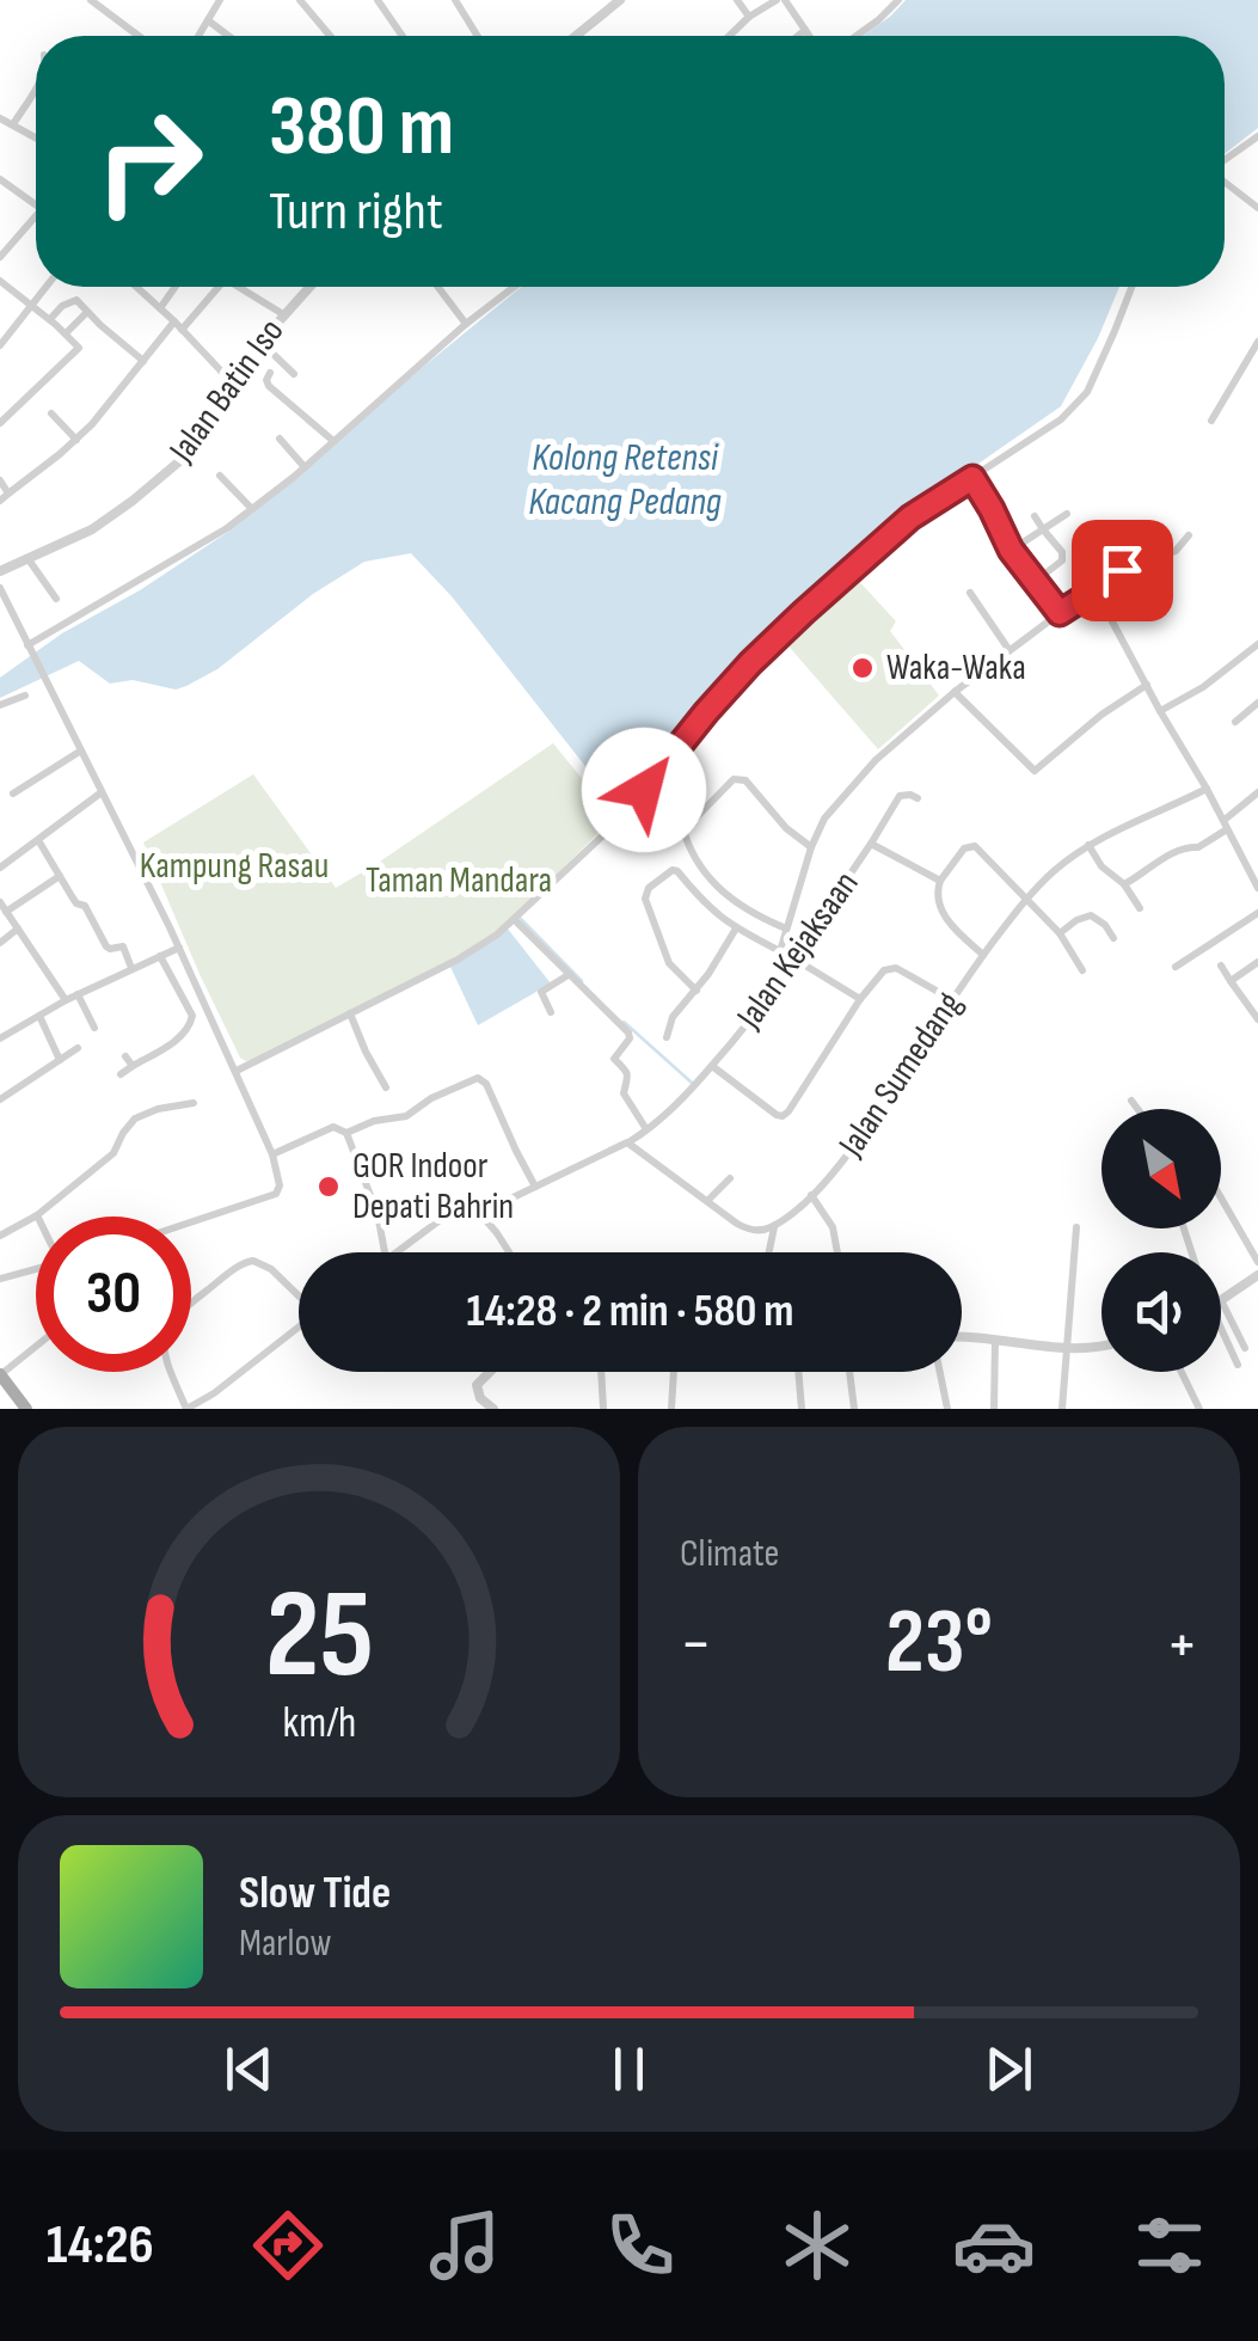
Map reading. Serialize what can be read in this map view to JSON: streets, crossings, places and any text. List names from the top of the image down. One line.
{"streets":{"street":["Jalan Batin Iso","Jalan Kejaksaan","Jalan Sumedang"]},"water":["Kolong Retensi Kacang Pedang"],"parks":["Kampung Rasau","Taman Mandara"],"places":["Waka-Waka","GOR Indoor Depati Bahrin"],"north":"bottom right","page":{"turn":["380 m","Turn right"],"limit":"30","trip":"14:28 · 2 min · 580 m","tile":"Climate","heat":["−","23°","+"],"song":["Slow Tide","Marlow"],"tabs":"14:26","gauge":["25","km/h"]}}
